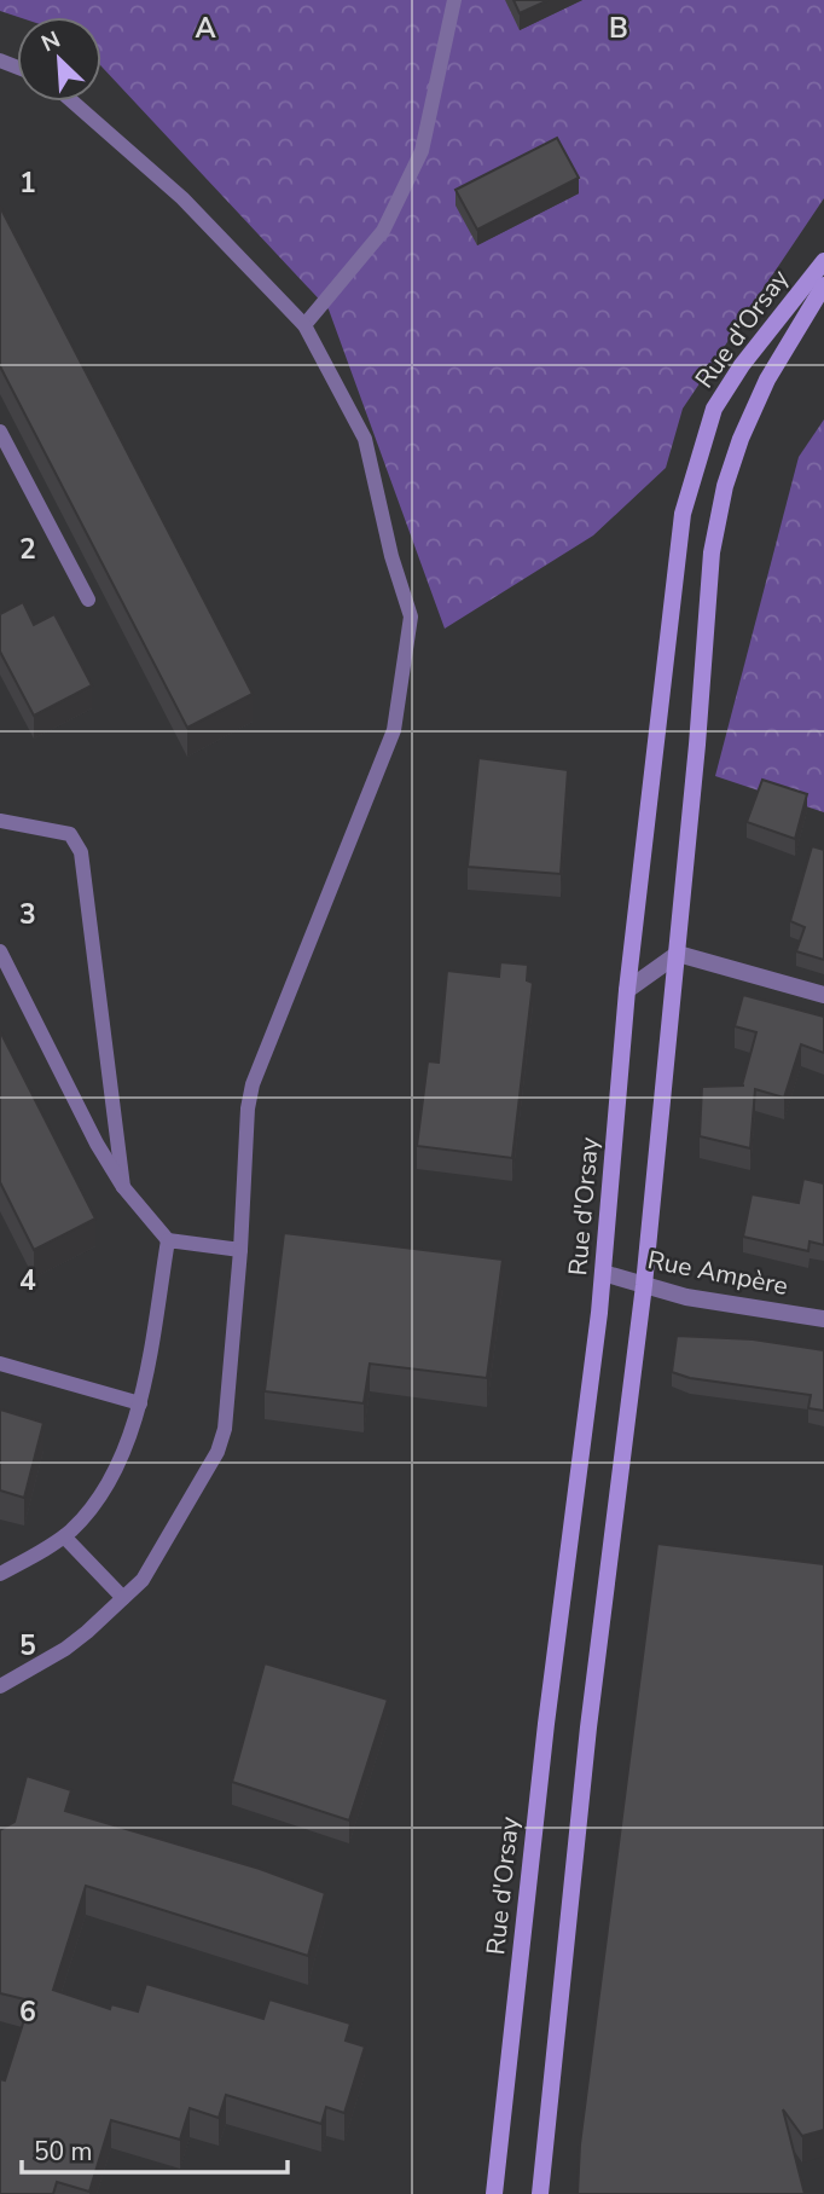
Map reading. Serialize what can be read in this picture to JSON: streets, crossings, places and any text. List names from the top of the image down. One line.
{"streets":{"main road":["Rue d'Orsay"],"street":["Rue Ampère"]},"crossings":[["Rue d'Orsay","Rue Ampère"]],"scale_bar":"50 m","north":"top left","grid":{"columns":["A","B"],"rows":["1","2","3","4","5","6"]}}
